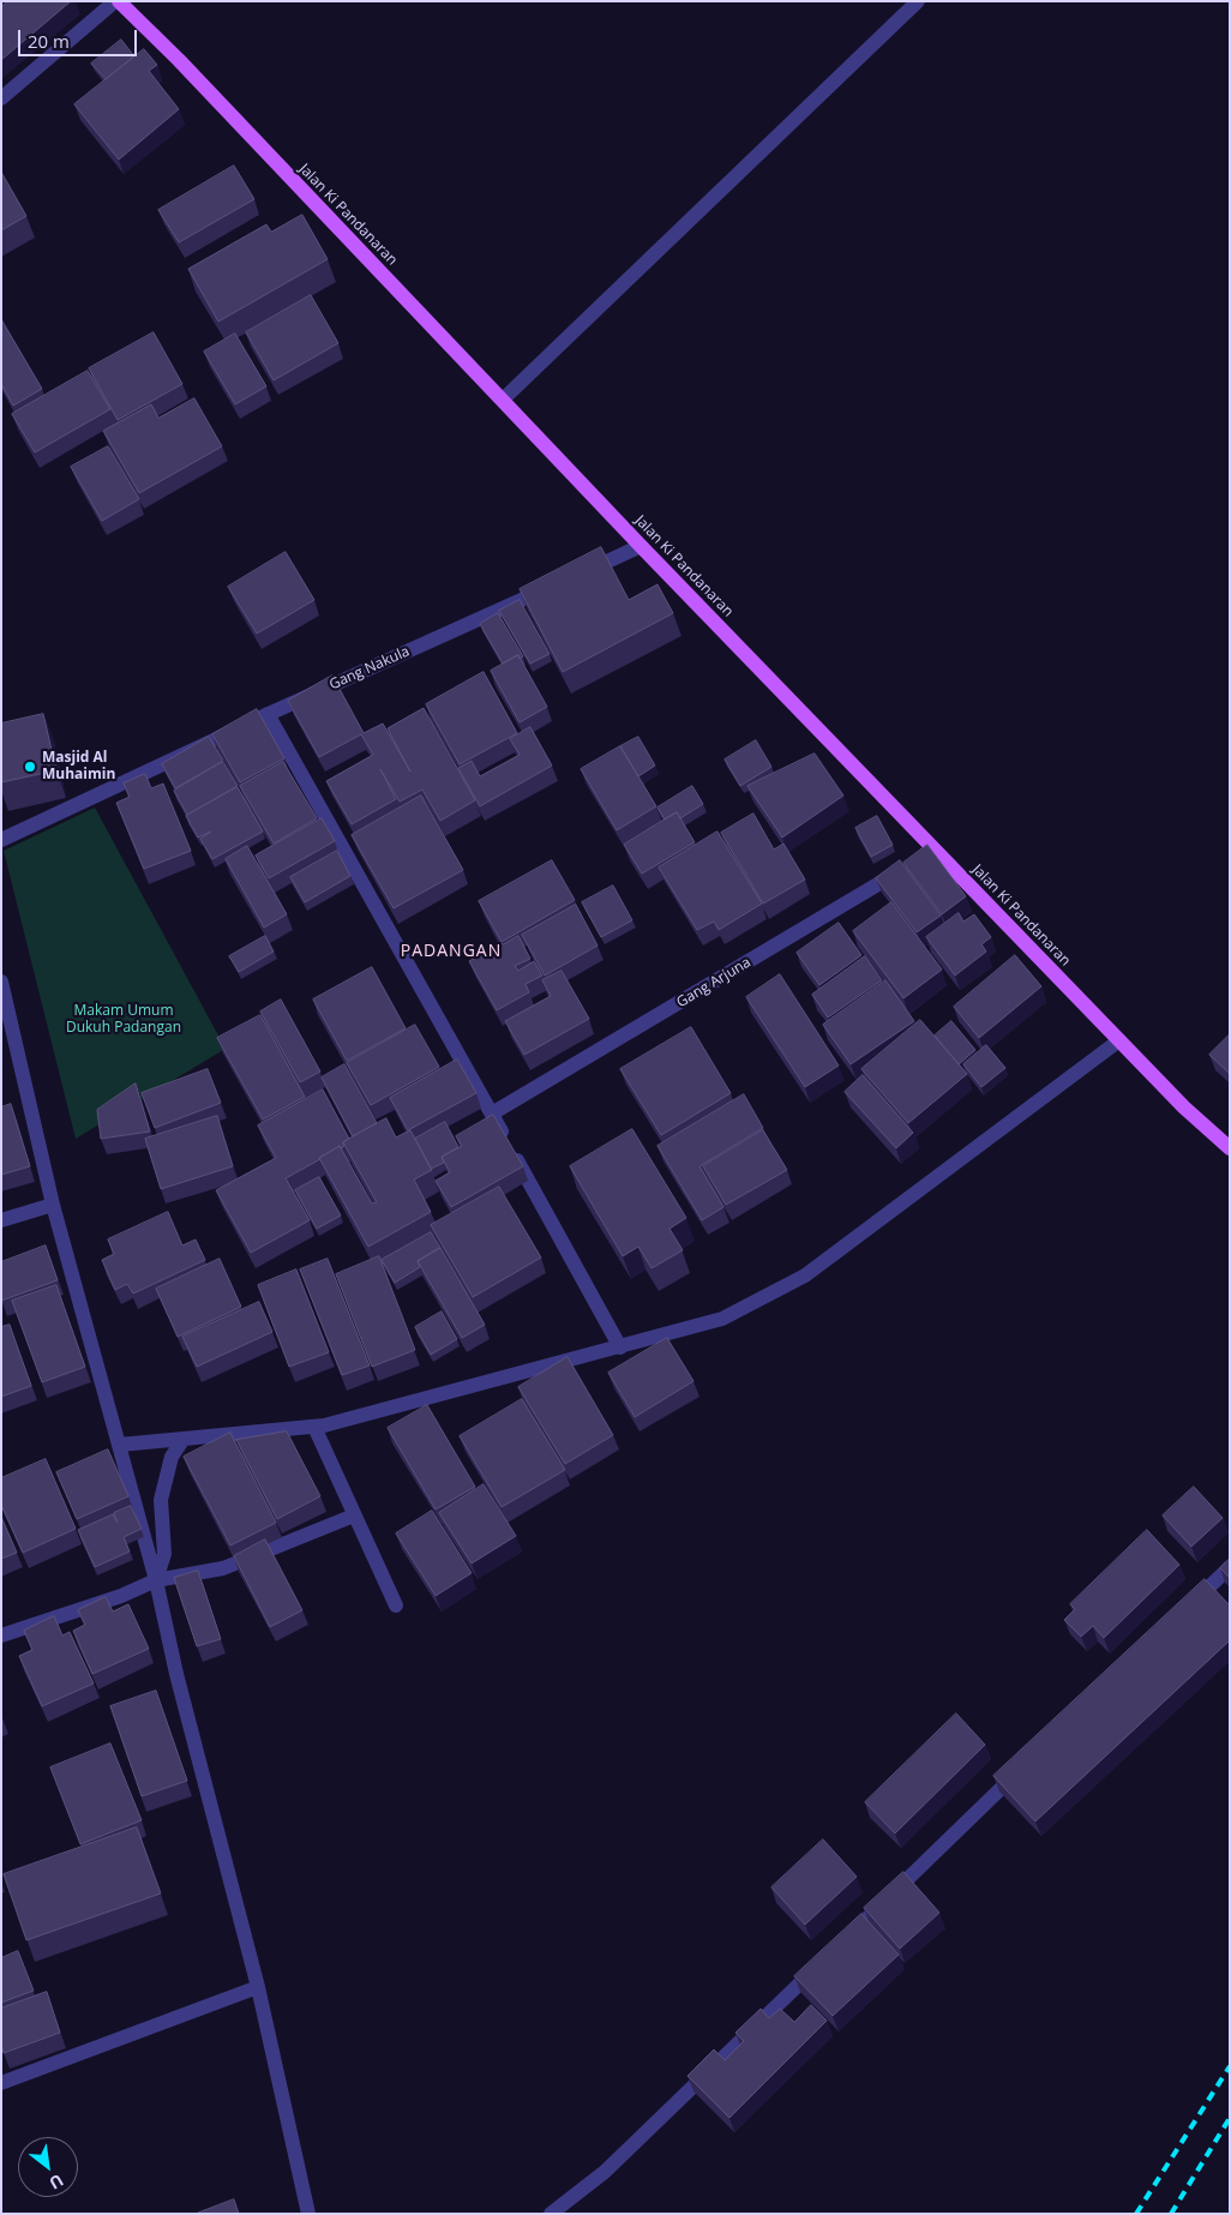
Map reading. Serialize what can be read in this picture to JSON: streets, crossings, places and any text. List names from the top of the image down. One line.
{"streets":{"main road":["Jalan Ki Pandanaran"],"street":["Gang Nakula","Gang Arjuna"]},"districts":["PADANGAN"],"parks":["Makam Umum Dukuh Padangan"],"places":["Masjid Al Muhaimin"],"scale_bar":"20 m","north":"bottom right"}
